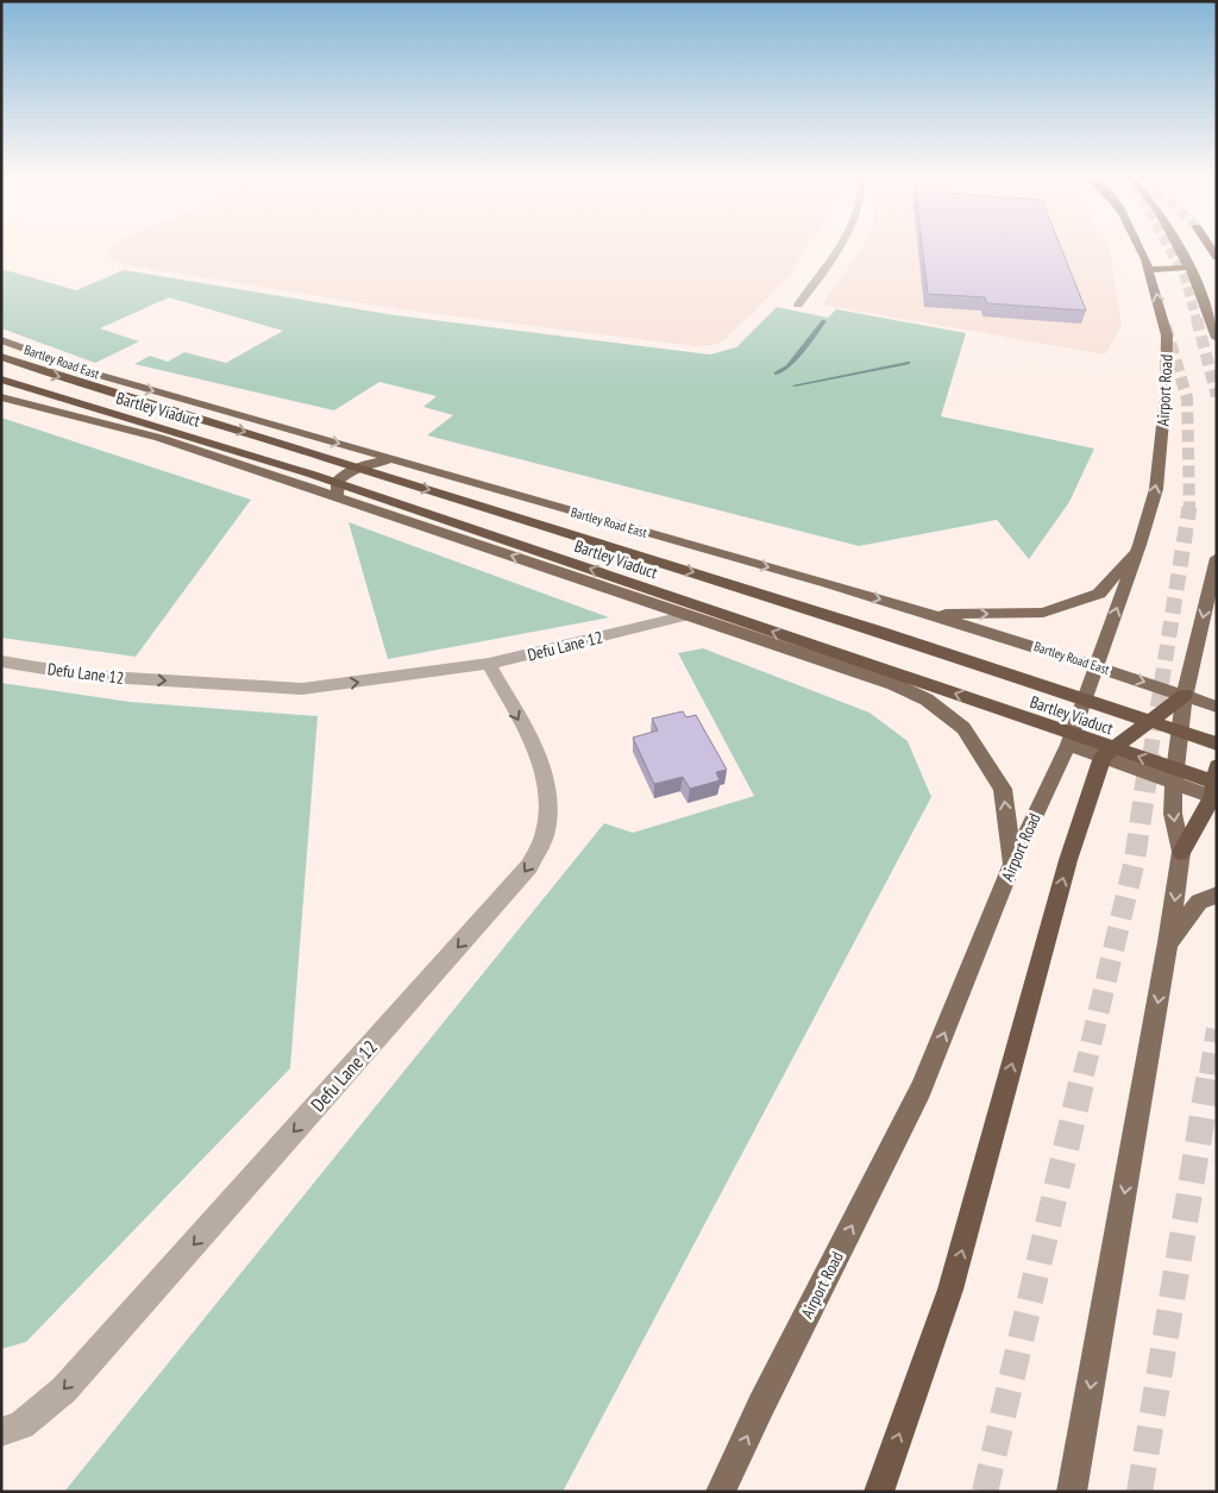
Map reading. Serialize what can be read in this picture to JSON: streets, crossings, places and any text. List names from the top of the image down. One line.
{"streets":{"highway":["Bartley Viaduct"],"main road":["Bartley Road East","Airport Road"],"street":["Defu Lane 12"]},"crossings":[["Bartley Road East","Airport Road"]],"one_way":["Airport Road"]}
